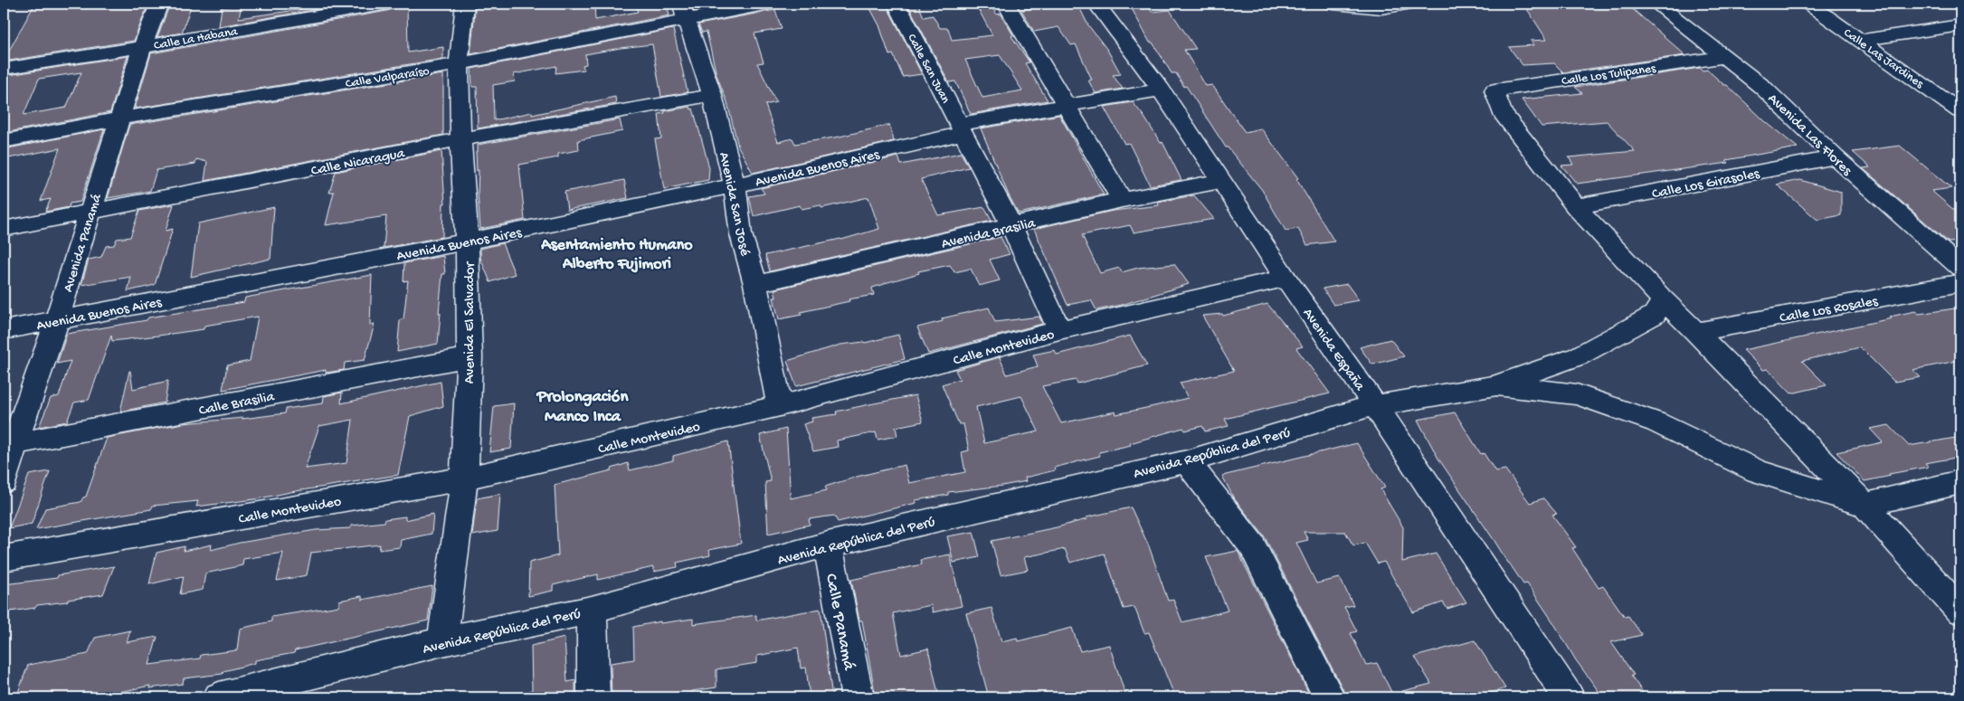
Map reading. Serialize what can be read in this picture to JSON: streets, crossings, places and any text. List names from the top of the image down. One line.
{"streets":{"street":["Calle La Habana","Calle Las Jardines","Calle San Juan","Calle Los Tulipanes","Calle Valparaíso","Avenida Las Flores","Calle Nicaragua","Avenida Buenos Aires","Calle Los Girasoles","Avenida San José","Avenida Brasilia","Avenida Panamá","Calle Los Rosales","Avenida El Salvador","Calle Montevideo","Avenida España","Calle Brasilia","Avenida República del Perú","Calle Panamá"]},"crossings":[["Calle La Habana","Avenida Panamá"],["Calle San Juan","Avenida Buenos Aires"],["Calle San Juan","Avenida Brasilia"],["Calle San Juan","Calle Montevideo"],["Calle Los Tulipanes","Avenida Las Flores"],["Calle Los Tulipanes","Calle Los Girasoles"],["Calle Valparaíso","Avenida San José"],["Calle Valparaíso","Avenida Panamá"],["Calle Valparaíso","Avenida El Salvador"],["Avenida Las Flores","Calle Los Girasoles"],["Calle Nicaragua","Avenida San José"],["Calle Nicaragua","Avenida Panamá"],["Calle Nicaragua","Avenida El Salvador"],["Avenida Buenos Aires","Avenida San José"],["Avenida Buenos Aires","Avenida Panamá"],["Avenida Buenos Aires","Avenida El Salvador"],["Avenida Buenos Aires","Avenida España"],["Avenida San José","Avenida Brasilia"],["Avenida San José","Calle Montevideo"],["Avenida Brasilia","Avenida España"],["Avenida Panamá","Calle Brasilia"],["Avenida El Salvador","Calle Montevideo"],["Avenida El Salvador","Calle Brasilia"],["Avenida El Salvador","Avenida República del Perú"],["Calle Montevideo","Avenida España"],["Avenida España","Avenida República del Perú"],["Avenida República del Perú","Calle Panamá"]],"districts":["Asentamiento Humano Alberto Fujimori","Prolongación Manco Inca"]}
